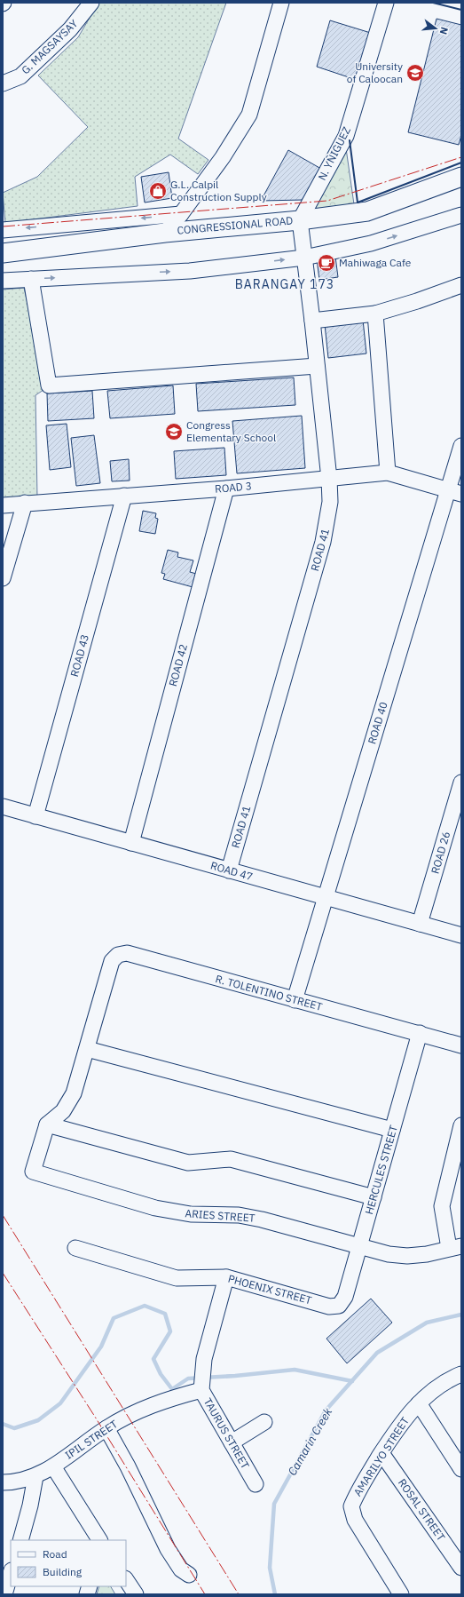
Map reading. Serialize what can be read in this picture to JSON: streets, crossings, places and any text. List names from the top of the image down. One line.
{"streets":{"main road":["CONGRESSIONAL ROAD"],"street":["G. MAGSAYSAY","N. YÑIGUEZ","ROAD 3","ROAD 41","ROAD 43","ROAD 42","ROAD 40","ROAD 26","ROAD 47","R. TOLENTINO STREET","HERCULES STREET","ARIES STREET","PHOENIX STREET","TAURUS STREET","IPIL STREET","AMARILYO STREET","ROSAL STREET"]},"crossings":[["N. YÑIGUEZ","CONGRESSIONAL ROAD"],["N. YÑIGUEZ","ROAD 41"],["CONGRESSIONAL ROAD","ROAD 41"],["ROAD 3","ROAD 41"],["ROAD 3","ROAD 43"],["ROAD 3","ROAD 42"],["ROAD 3","ROAD 40"],["ROAD 41","ROAD 47"],["ROAD 43","ROAD 47"],["ROAD 42","ROAD 47"],["ROAD 40","ROAD 47"],["ROAD 40","R. TOLENTINO STREET"],["ROAD 26","ROAD 47"],["R. TOLENTINO STREET","HERCULES STREET"],["HERCULES STREET","ARIES STREET"],["HERCULES STREET","PHOENIX STREET"],["PHOENIX STREET","TAURUS STREET"],["TAURUS STREET","IPIL STREET"],["AMARILYO STREET","ROSAL STREET"]],"districts":["BARANGAY 173"],"water":["Camarin Creek"],"places":{"school or university":["University of Caloocan","Congress Elementary School"],"shop":["G.L. Calpil Construction Supply"],"cafe":["Mahiwaga Cafe"]},"legend":["Road","Building"],"north":"right"}
